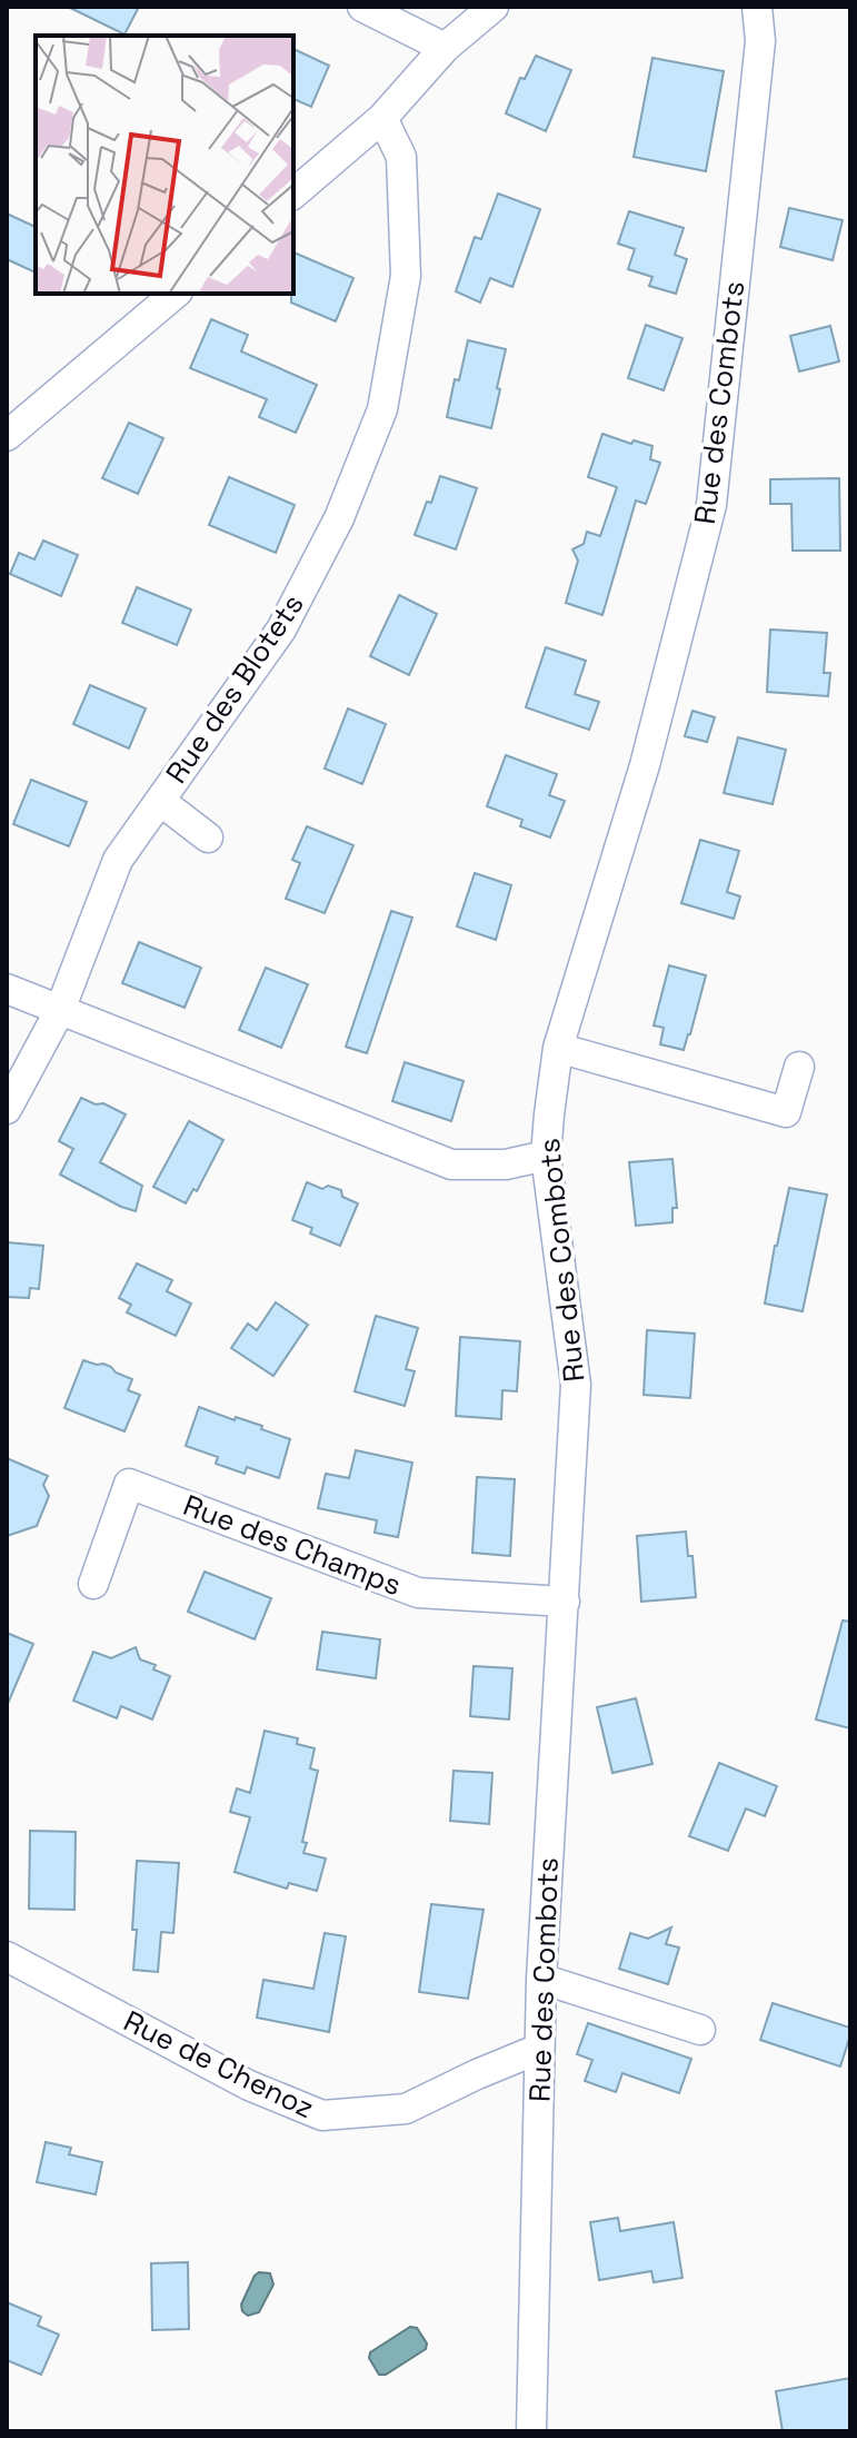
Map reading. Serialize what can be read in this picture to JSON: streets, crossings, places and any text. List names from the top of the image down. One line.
{"streets":{"street":["Rue des Combots","Rue des Blotets","Rue des Champs","Rue de Chenoz"]},"crossings":[["Rue des Combots","Rue des Champs"],["Rue des Combots","Rue de Chenoz"]]}
